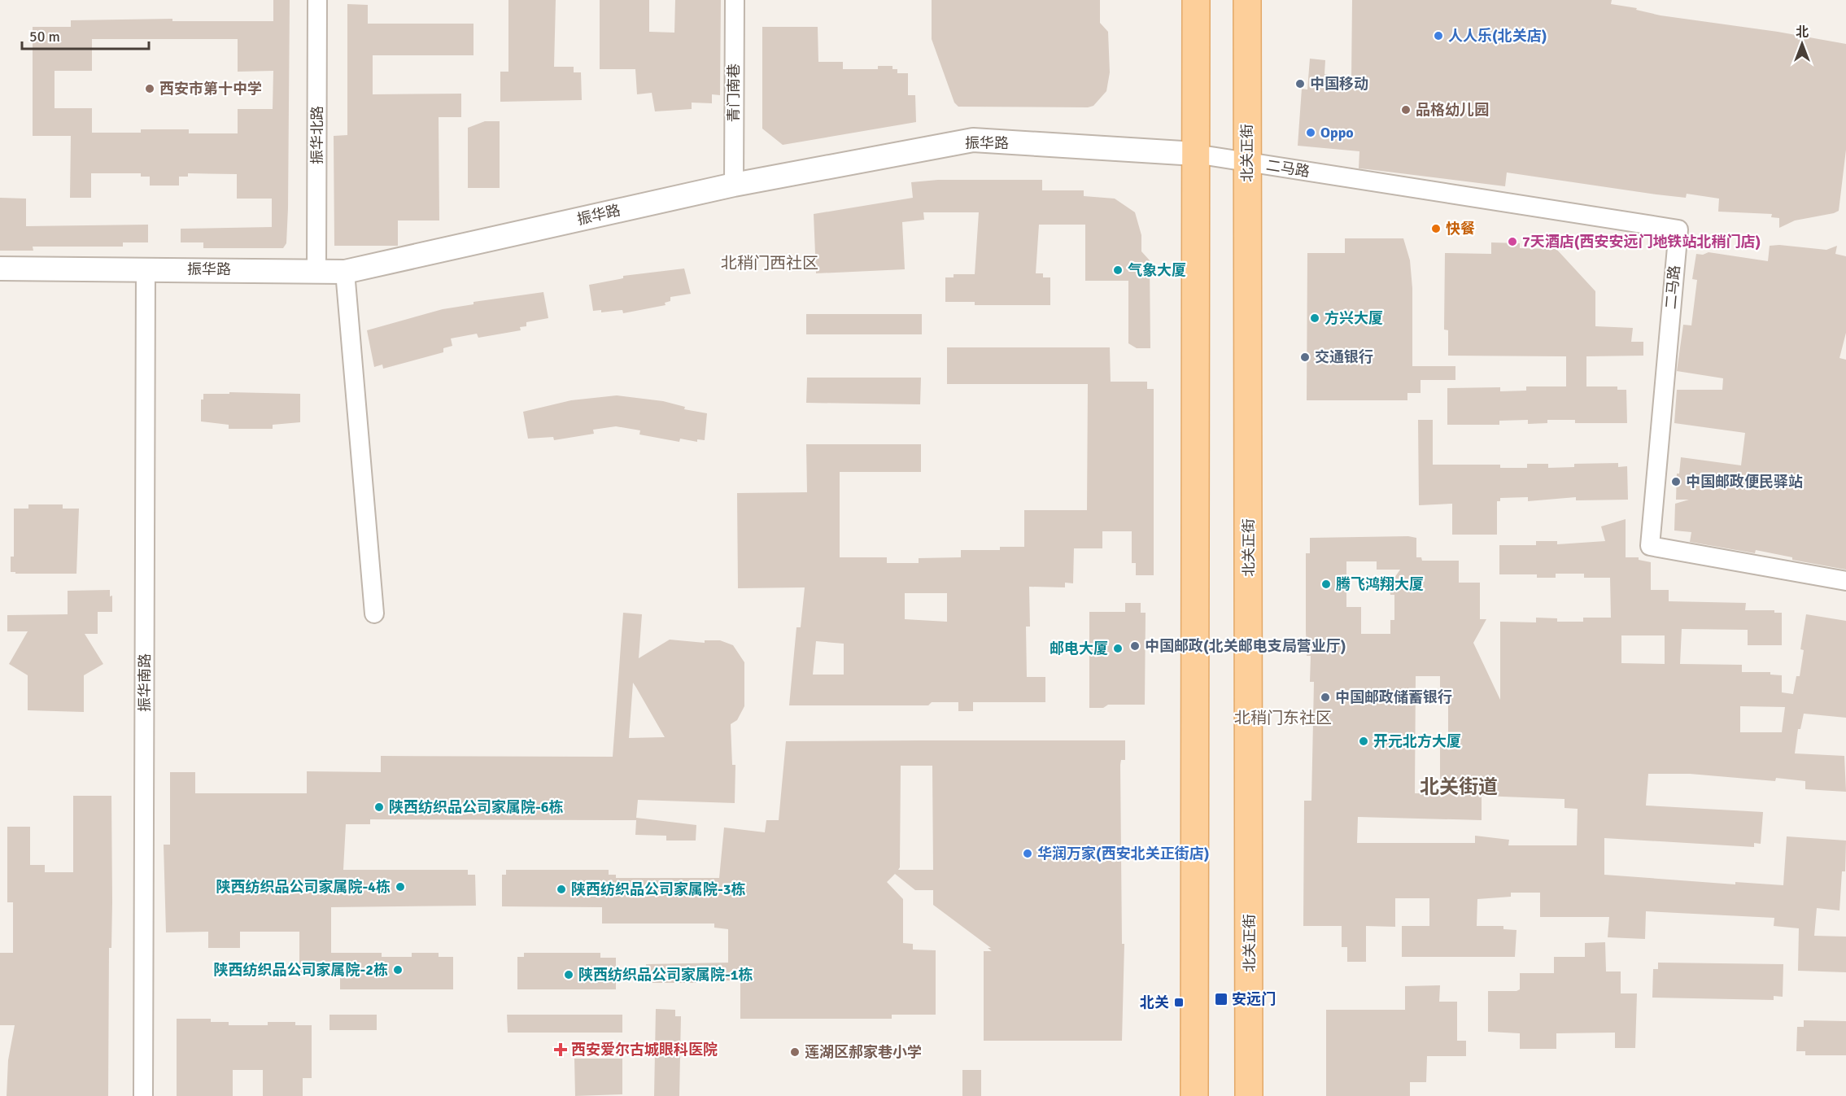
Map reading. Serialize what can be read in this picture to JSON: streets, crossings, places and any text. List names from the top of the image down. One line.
{"streets":{"main road":["北关正街"],"street":["青门南巷","振华北路","振华路","二马路","振华南路"]},"crossings":[["青门南巷","振华路"],["振华北路","振华路"],["振华路","二马路"],["振华路","振华南路"],["北关正街","二马路"]],"districts":["北稍门西社区","北稍门东社区","北关街道"],"places":{"other":["人人乐(北关店)","中国移动","西安市第十中学","品格幼儿园","Oppo","快餐","7天酒店(西安安远门地铁站北稍门店)","气象大厦","方兴大厦","交通银行","中国邮政便民驿站","腾飞鸿翔大厦","中国邮政(北关邮电支局营业厅)","邮电大厦","中国邮政储蓄银行","开元北方大厦","陕西纺织品公司家属院-6栋","华润万家(西安北关正街店)","陕西纺织品公司家属院-4栋","陕西纺织品公司家属院-3栋","陕西纺织品公司家属院-2栋","陕西纺织品公司家属院-1栋","莲湖区郝家巷小学"],"transit":["安远门","北关"],"health":["西安爱尔古城眼科医院"]},"scale_bar":"50 m","north":"top"}
